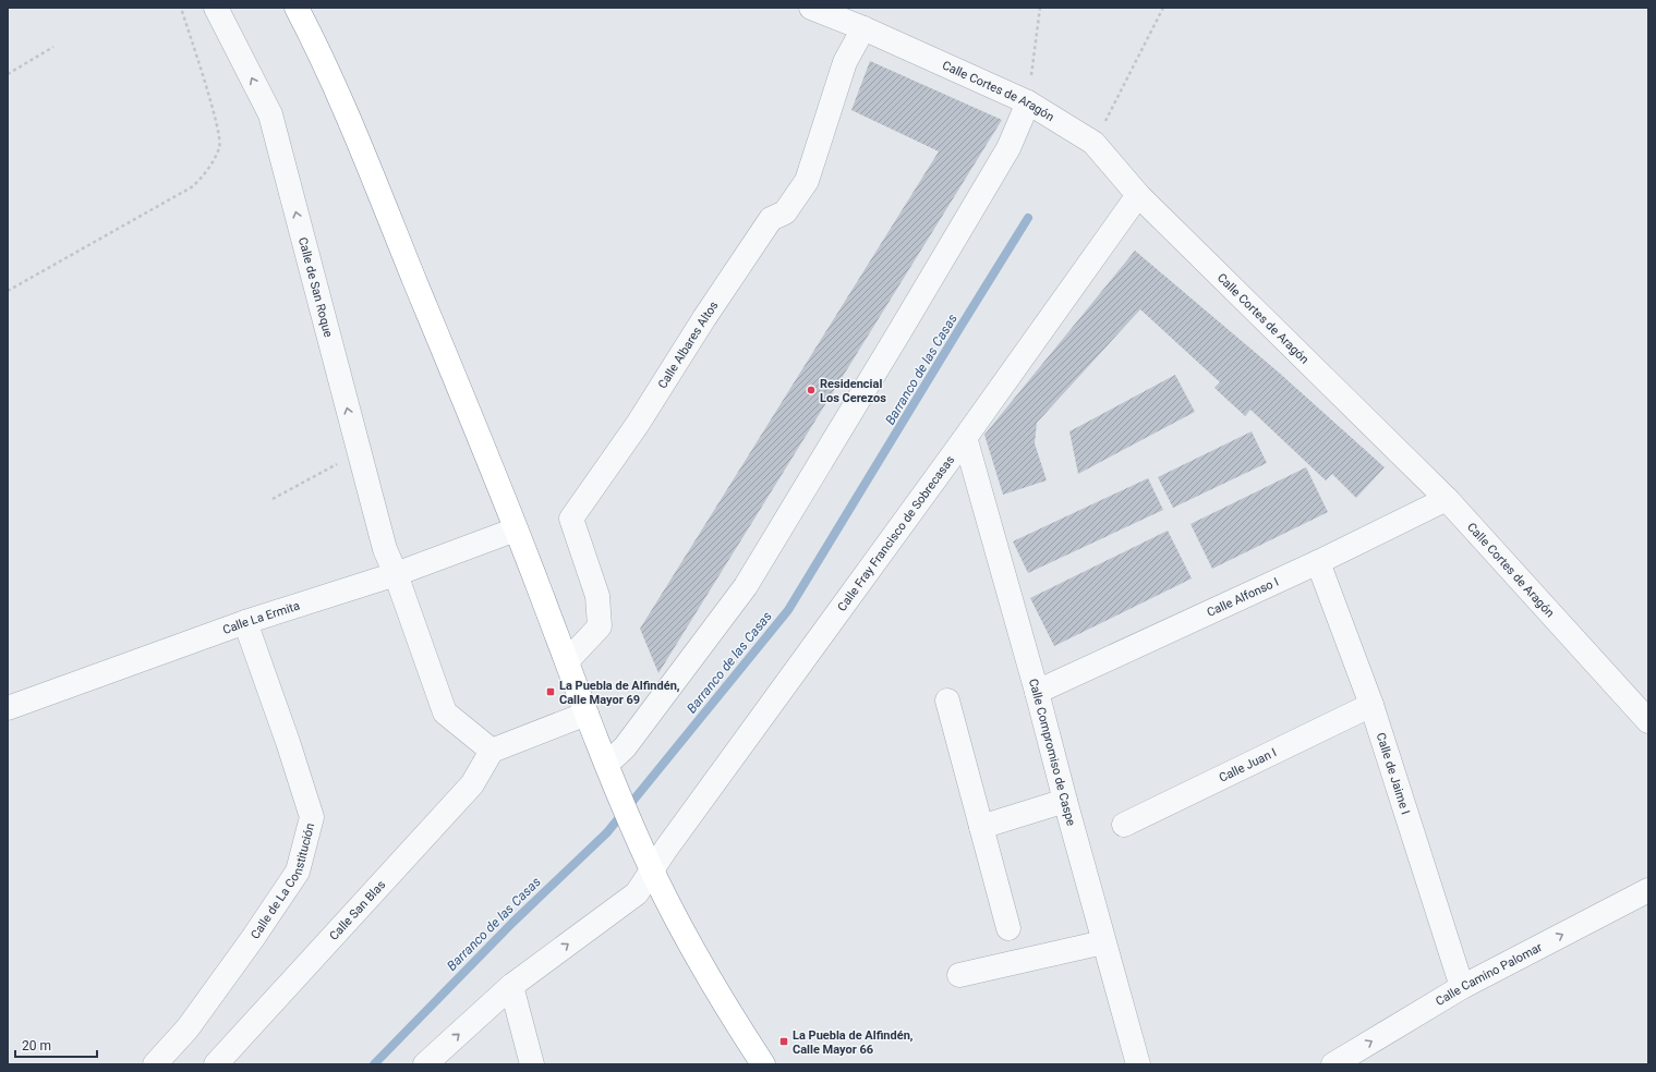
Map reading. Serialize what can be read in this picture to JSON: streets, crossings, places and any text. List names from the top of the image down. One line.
{"streets":{"street":["Calle Cortes de Aragón","Calle de San Roque","Calle Albares Altos","Calle Fray Francisco de Sobrecasas","Calle Alfonso I","Calle La Ermita","Calle Compromiso de Caspe","Calle Juan I","Calle de Jaime I","Calle de La Constitución","Calle San Blas","Calle Camino Palomar"]},"crossings":[["Calle Cortes de Aragón","Calle Albares Altos"],["Calle Cortes de Aragón","Calle Fray Francisco de Sobrecasas"],["Calle Cortes de Aragón","Calle Alfonso I"],["Calle de San Roque","Calle La Ermita"],["Calle de San Roque","Calle San Blas"],["Calle Fray Francisco de Sobrecasas","Calle Compromiso de Caspe"],["Calle Alfonso I","Calle Compromiso de Caspe"],["Calle Alfonso I","Calle de Jaime I"],["Calle La Ermita","Calle de La Constitución"],["Calle Juan I","Calle de Jaime I"],["Calle de Jaime I","Calle Camino Palomar"]],"one_way":["Calle de San Roque","Calle Camino Palomar"],"water":["Barranco de las Casas"],"places":{"other":["Residencial Los Cerezos"],"transit":["La Puebla de Alfindén, Calle Mayor 69","La Puebla de Alfindén, Calle Mayor 66"]},"scale_bar":"20 m"}
